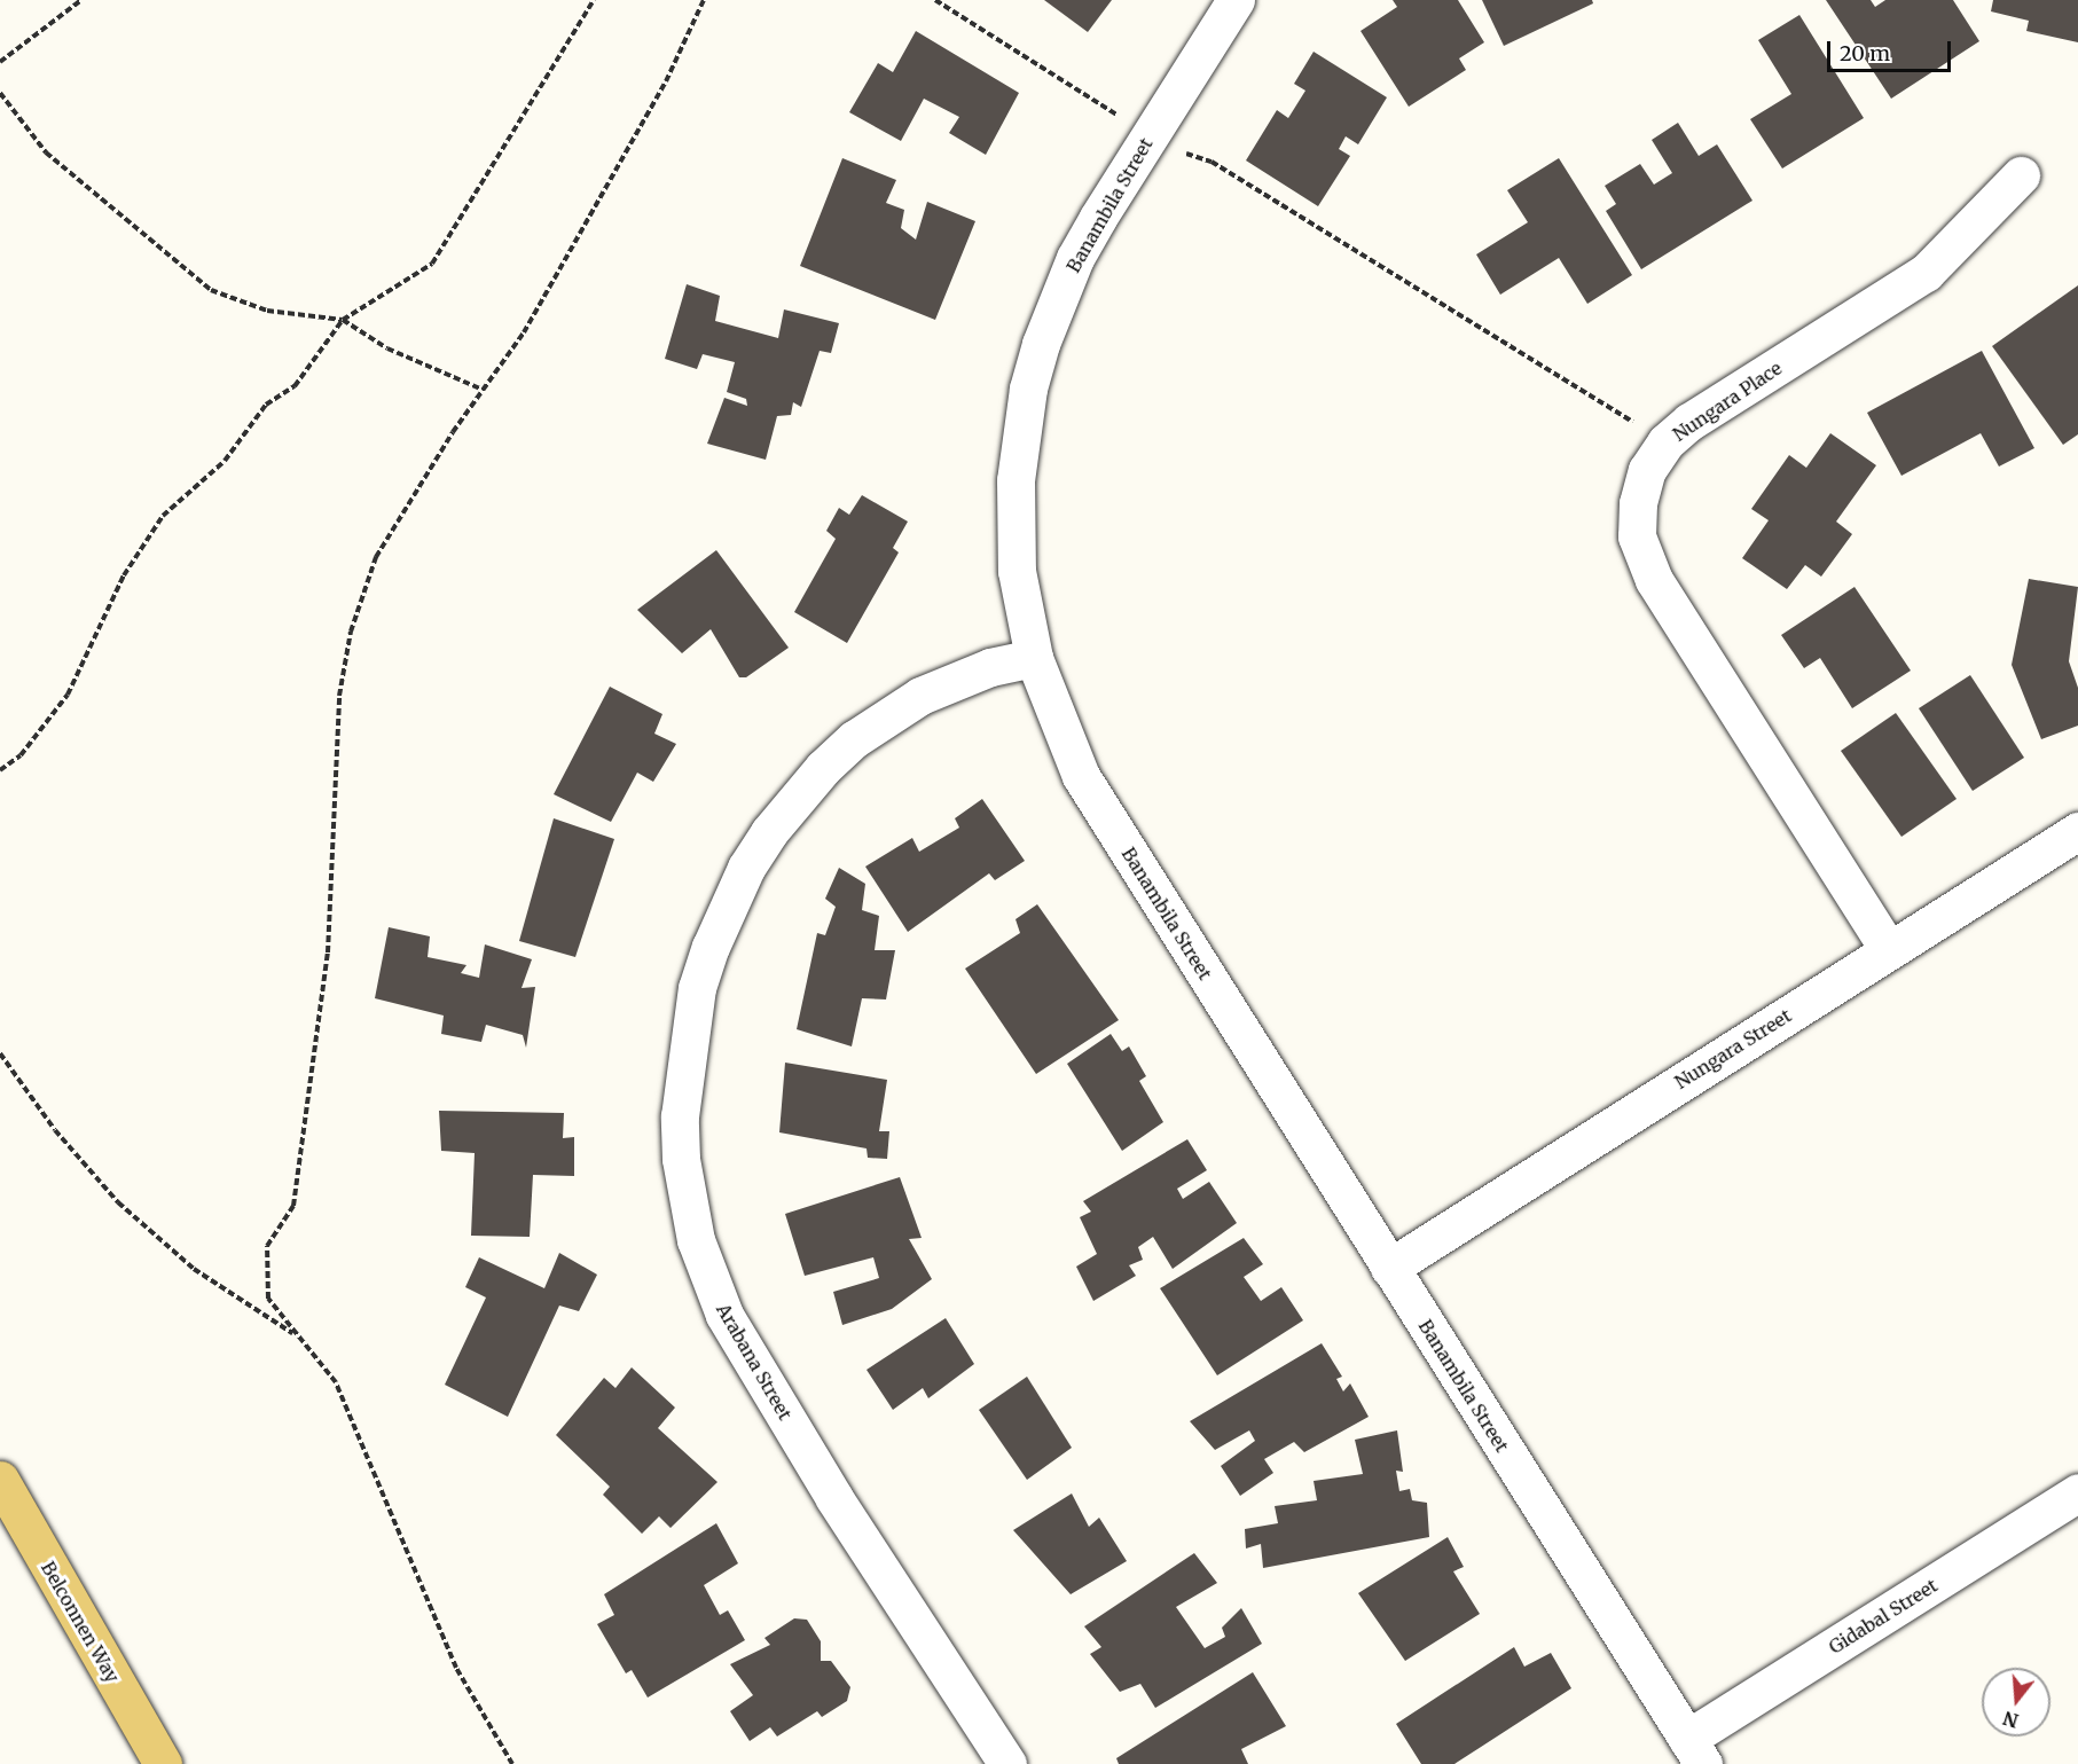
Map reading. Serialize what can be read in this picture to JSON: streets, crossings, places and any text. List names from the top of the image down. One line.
{"streets":{"main road":["Belconnen Way"],"street":["Banambila Street","Nungara Place","Nungara Street","Arabana Street","Gidabal Street"]},"crossings":[["Banambila Street","Nungara Street"],["Banambila Street","Arabana Street"],["Banambila Street","Gidabal Street"],["Nungara Place","Nungara Street"]],"scale_bar":"20 m","north":"bottom"}
